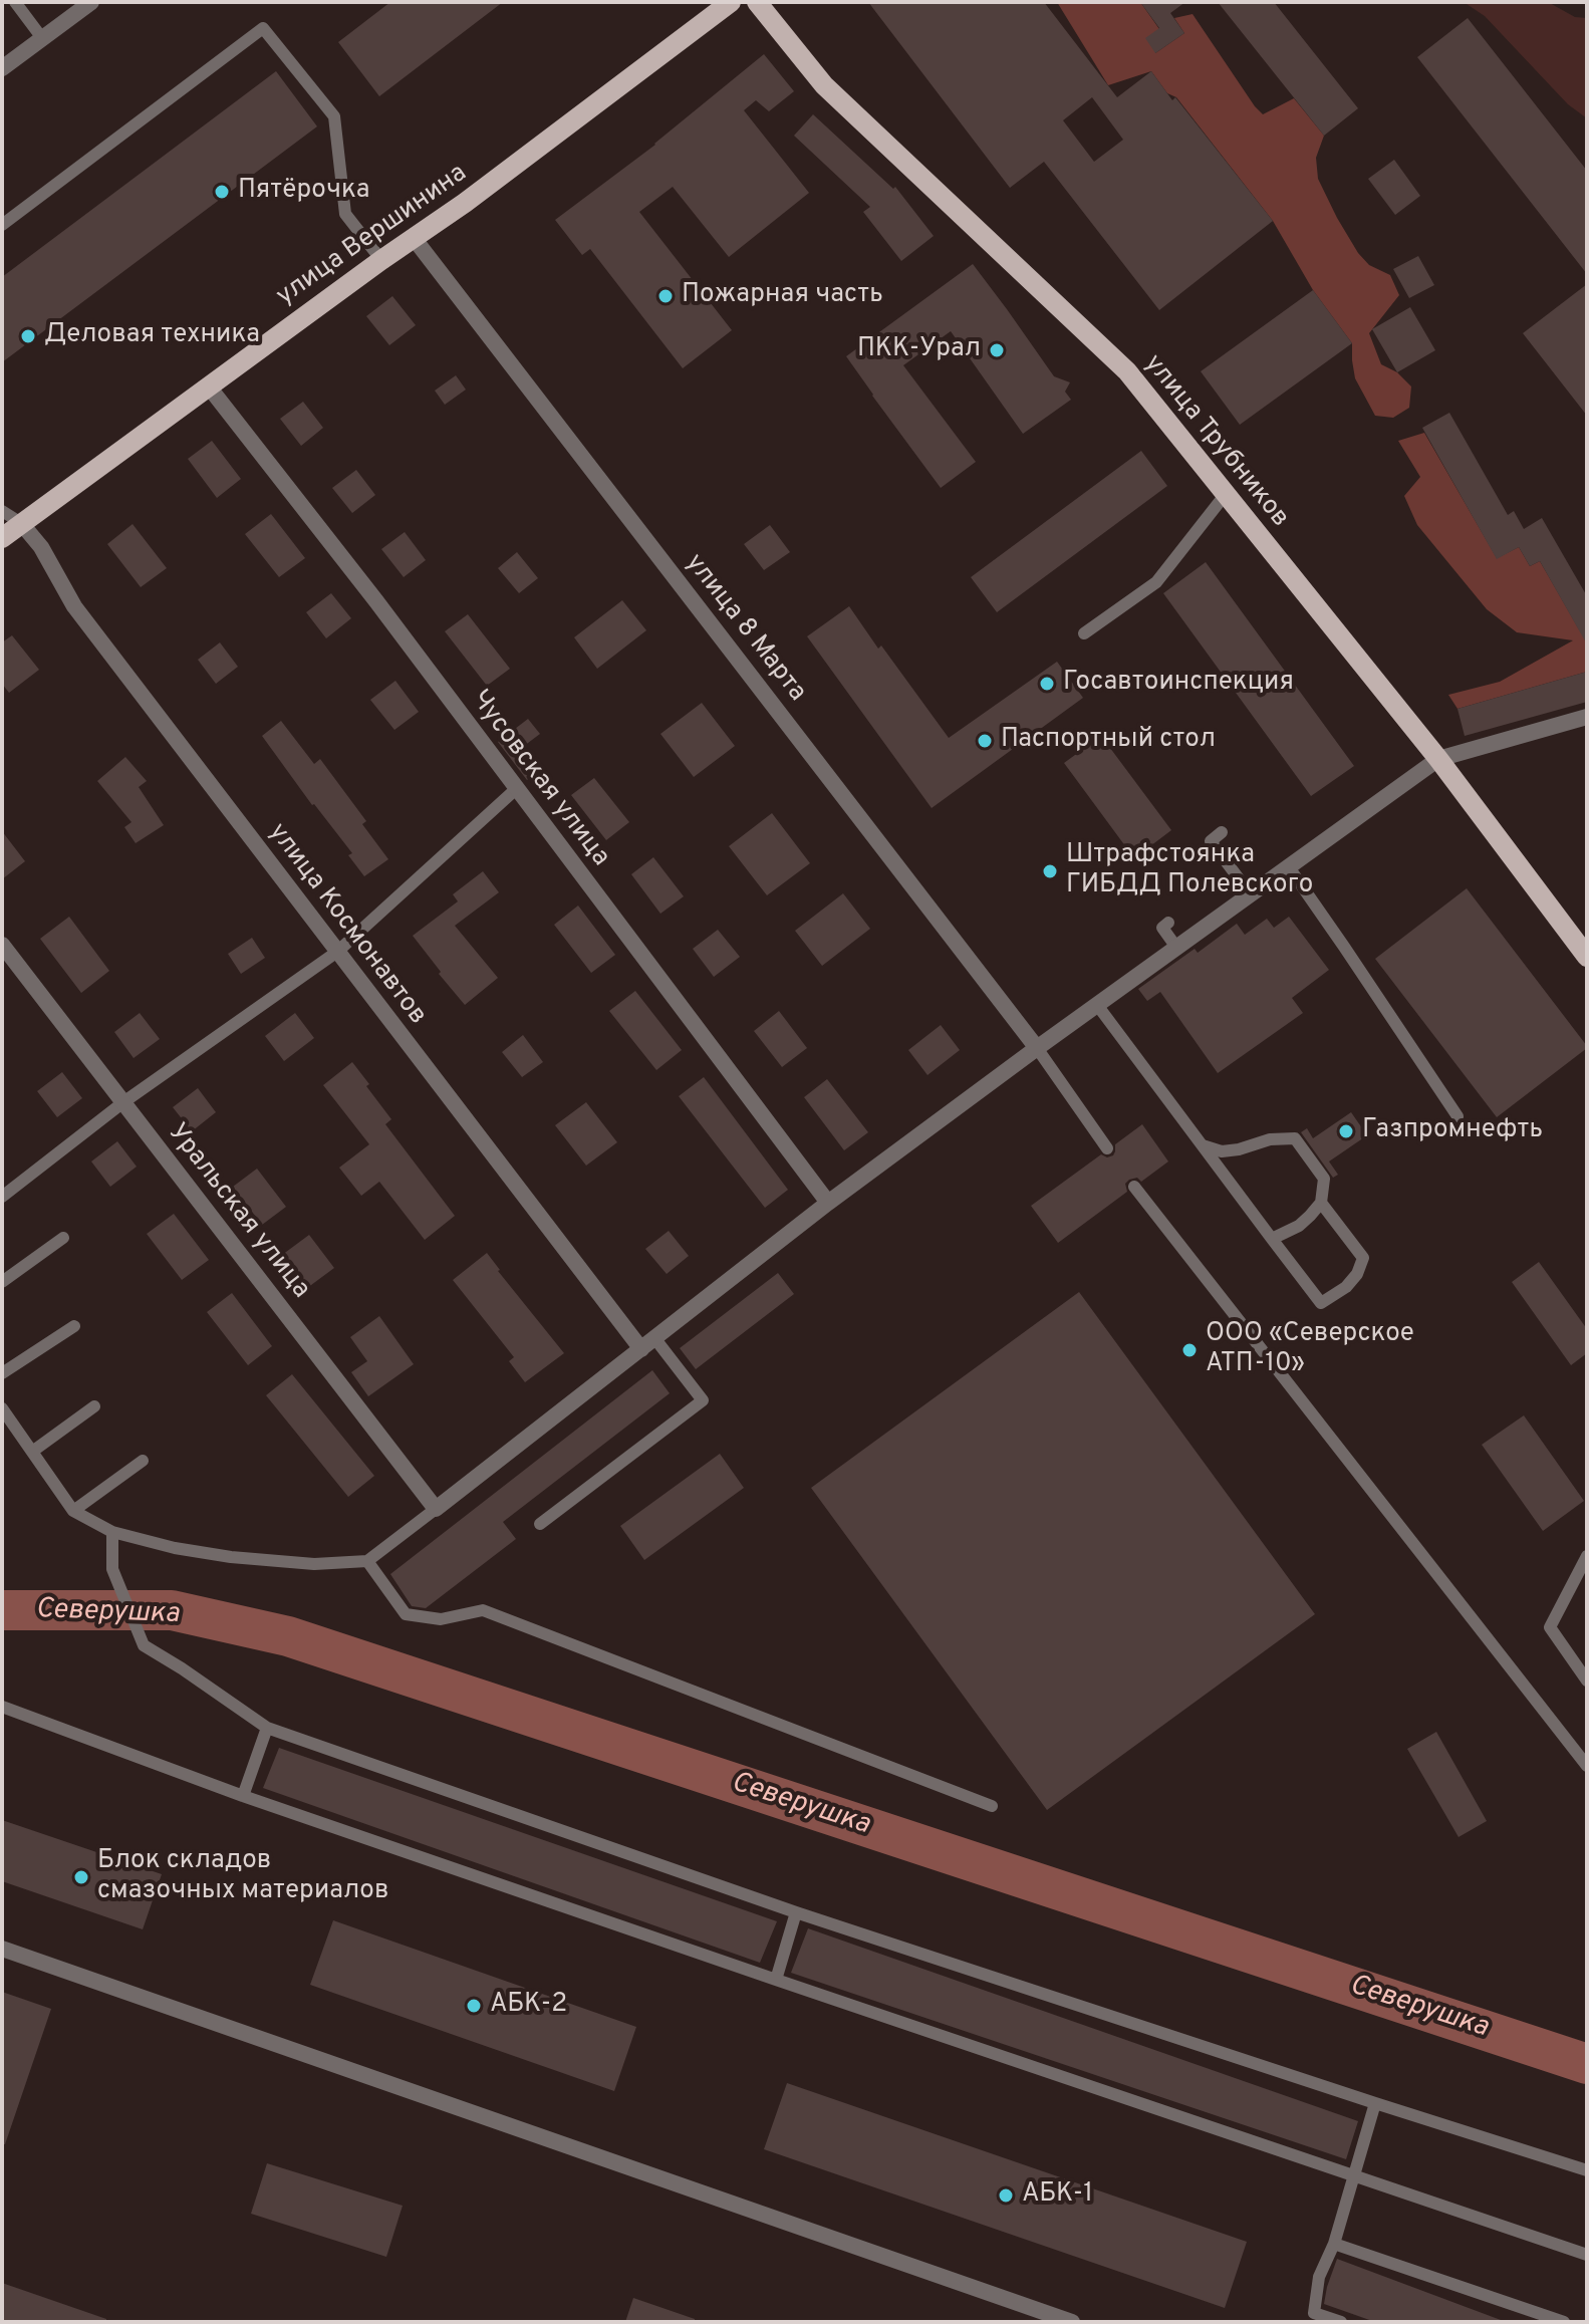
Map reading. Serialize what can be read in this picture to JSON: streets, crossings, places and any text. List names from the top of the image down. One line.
{"streets":{"main road":["улица Вершинина","улица Трубников"],"street":["улица 8 Марта","Чусовская улица","улица Космонавтов","Уральская улица"]},"crossings":[["улица Вершинина","улица 8 Марта"],["улица Вершинина","Чусовская улица"],["улица Вершинина","улица Космонавтов"]],"water":["Северушка"],"places":["Пятёрочка","Пожарная часть","Деловая техника","ПКК-Урал","Госавтоинспекция","Паспортный стол","Штрафстоянка ГИБДД Полевского","Газпромнефть","ООО «Северское АТП-10»","Блок складов смазочных материалов","АБК-2","АБК-1"]}
